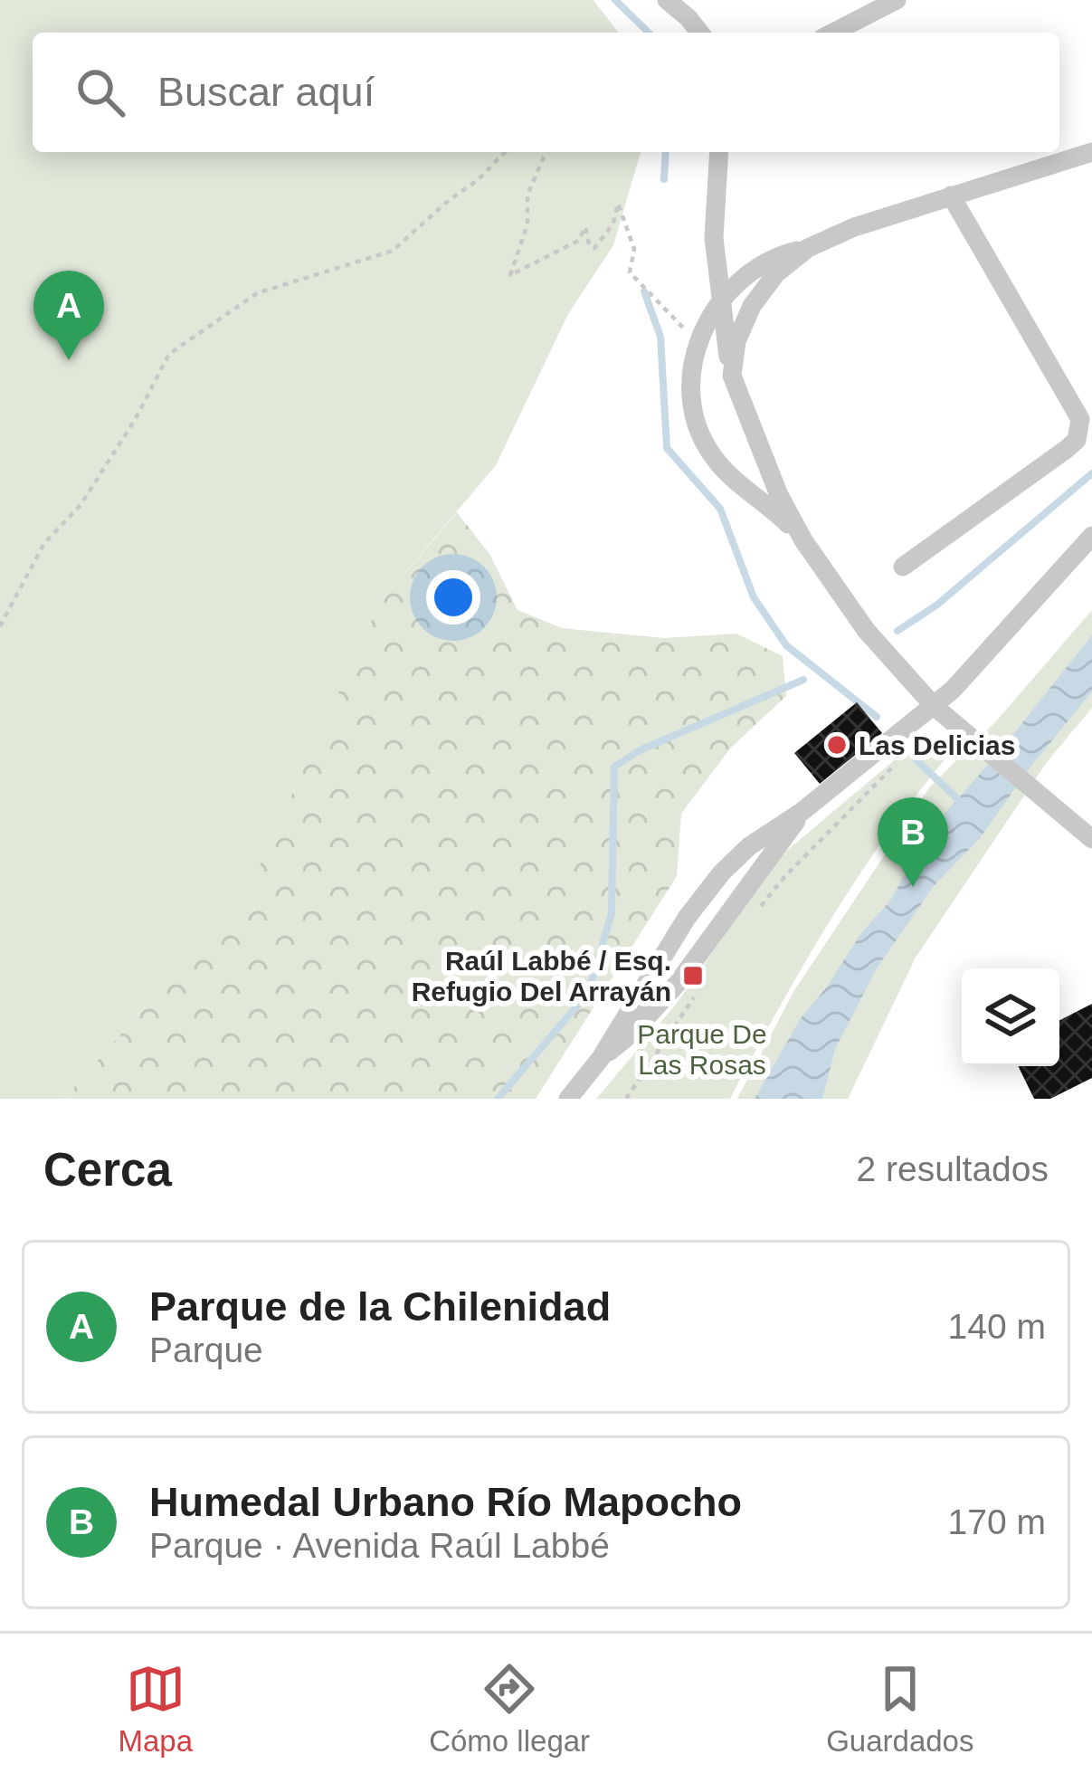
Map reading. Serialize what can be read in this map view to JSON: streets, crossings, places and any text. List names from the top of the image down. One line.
{"parks":["Parque De Las Rosas"],"places":{"other":["Las Delicias"],"transit":["Raúl Labbé / Esq. Refugio Del Arrayán"]},"page":{"search":"Buscar aquí","pins":["A","B"],"heading":["Cerca","2 resultados"],"list":[{"mark":"A","name":"Parque de la Chilenidad","note":"Parque","value":"140 m"},{"mark":"B","name":"Humedal Urbano Río Mapocho","note":"Parque · Avenida Raúl Labbé","value":"170 m"}],"nav":["Mapa","Cómo llegar","Guardados"]}}
